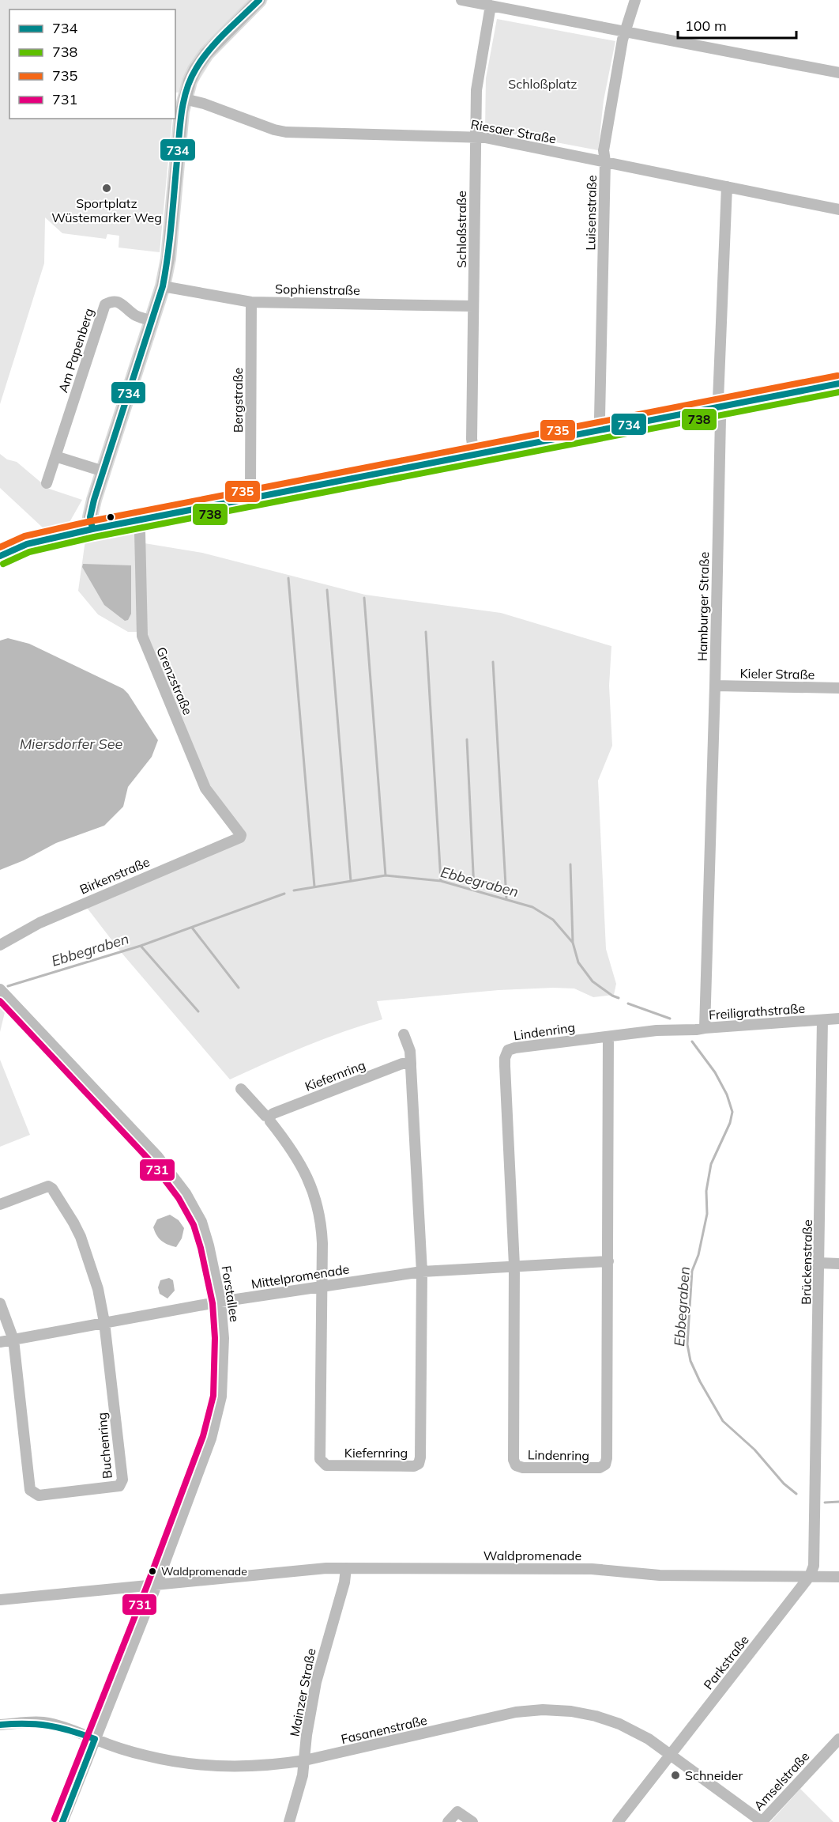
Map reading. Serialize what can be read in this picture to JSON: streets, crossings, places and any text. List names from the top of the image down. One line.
{"streets":{"street":["Riesaer Straße","Luisenstraße","Schloßstraße","Sophienstraße","Am Papenberg","Bergstraße","Hamburger Straße","Kieler Straße","Grenzstraße","Birkenstraße","Freiligrathstraße","Lindenring","Kiefernring","Brückenstraße","Mittelpromenade","Forstallee","Buchenring","Waldpromenade","Parkstraße","Mainzer Straße","Fasanenstraße","Amselstraße"]},"crossings":[["Riesaer Straße","Luisenstraße"],["Riesaer Straße","Schloßstraße"],["Riesaer Straße","Hamburger Straße"],["Schloßstraße","Sophienstraße"],["Sophienstraße","Bergstraße"],["Hamburger Straße","Kieler Straße"],["Hamburger Straße","Freiligrathstraße"],["Grenzstraße","Birkenstraße"],["Freiligrathstraße","Lindenring"],["Freiligrathstraße","Brückenstraße"],["Lindenring","Mittelpromenade"],["Kiefernring","Mittelpromenade"],["Brückenstraße","Parkstraße"],["Mittelpromenade","Forstallee"],["Mittelpromenade","Buchenring"],["Forstallee","Waldpromenade"],["Forstallee","Fasanenstraße"],["Waldpromenade","Parkstraße"],["Waldpromenade","Mainzer Straße"],["Parkstraße","Fasanenstraße"],["Parkstraße","Amselstraße"],["Mainzer Straße","Fasanenstraße"],["Fasanenstraße","Amselstraße"]],"water":["Miersdorfer See","Ebbegraben"],"parks":["Schloßplatz"],"places":["Sportplatz Wüstemarker Weg","Waldpromenade","Schneider"],"lines":["transit line 734","transit line 735","transit line 738","transit line 731"],"legend":["734","738","735","731"],"scale_bar":"100 m"}
